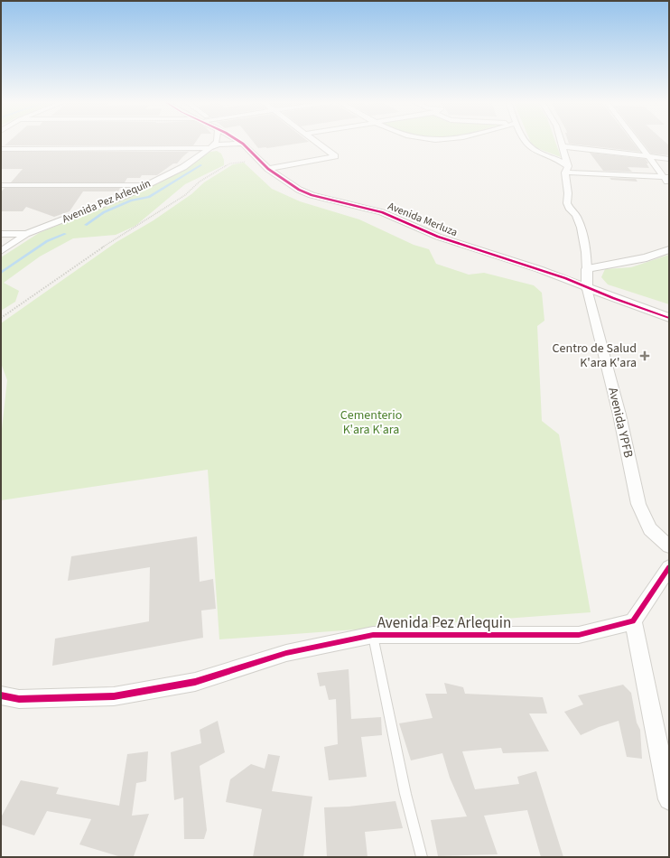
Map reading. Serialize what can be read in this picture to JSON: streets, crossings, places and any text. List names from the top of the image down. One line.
{"streets":{"street":["Avenida Pez Arlequin","Avenida Merluza","Avenida YPFB"]},"crossings":[["Avenida Pez Arlequin","Avenida Merluza"],["Avenida Merluza","Avenida YPFB"]],"parks":["Cementerio K'ara K'ara"],"places":{"health":["Centro de Salud K'ara K'ara"]}}
